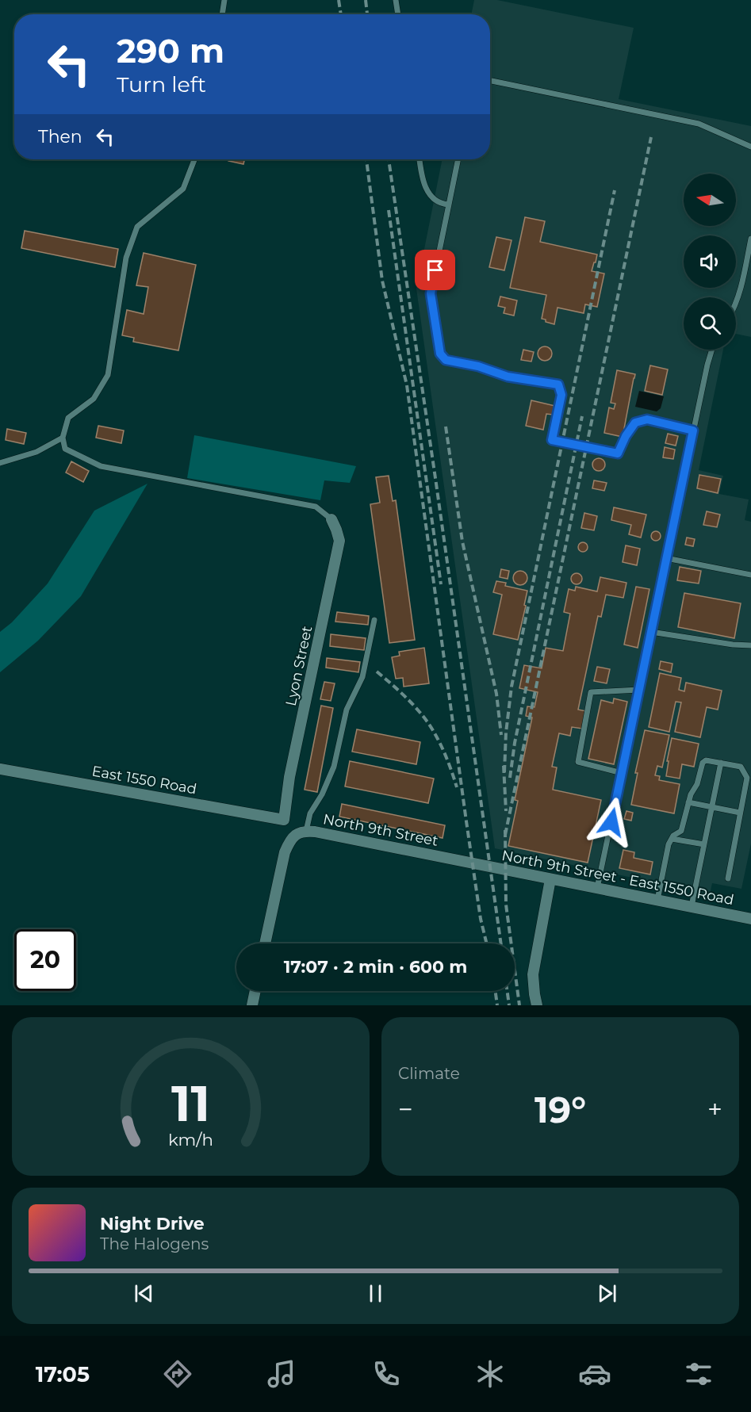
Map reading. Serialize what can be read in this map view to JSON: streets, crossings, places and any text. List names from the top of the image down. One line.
{"streets":{"street":["Lyon Street","East 1550 Road","North 9th Street","North 9th Street - East 1550 Road"]},"crossings":[["Lyon Street","East 1550 Road"],["North 9th Street","North 9th Street - East 1550 Road"]],"north":"left","page":{"turn":["290 m","Turn left"],"then":"Then","limit":"20","trip":"17:07 · 2 min · 600 m","tile":"Climate","heat":["−","19°","+"],"song":["Night Drive","The Halogens"],"tabs":"17:05","gauge":["11","km/h"]}}
